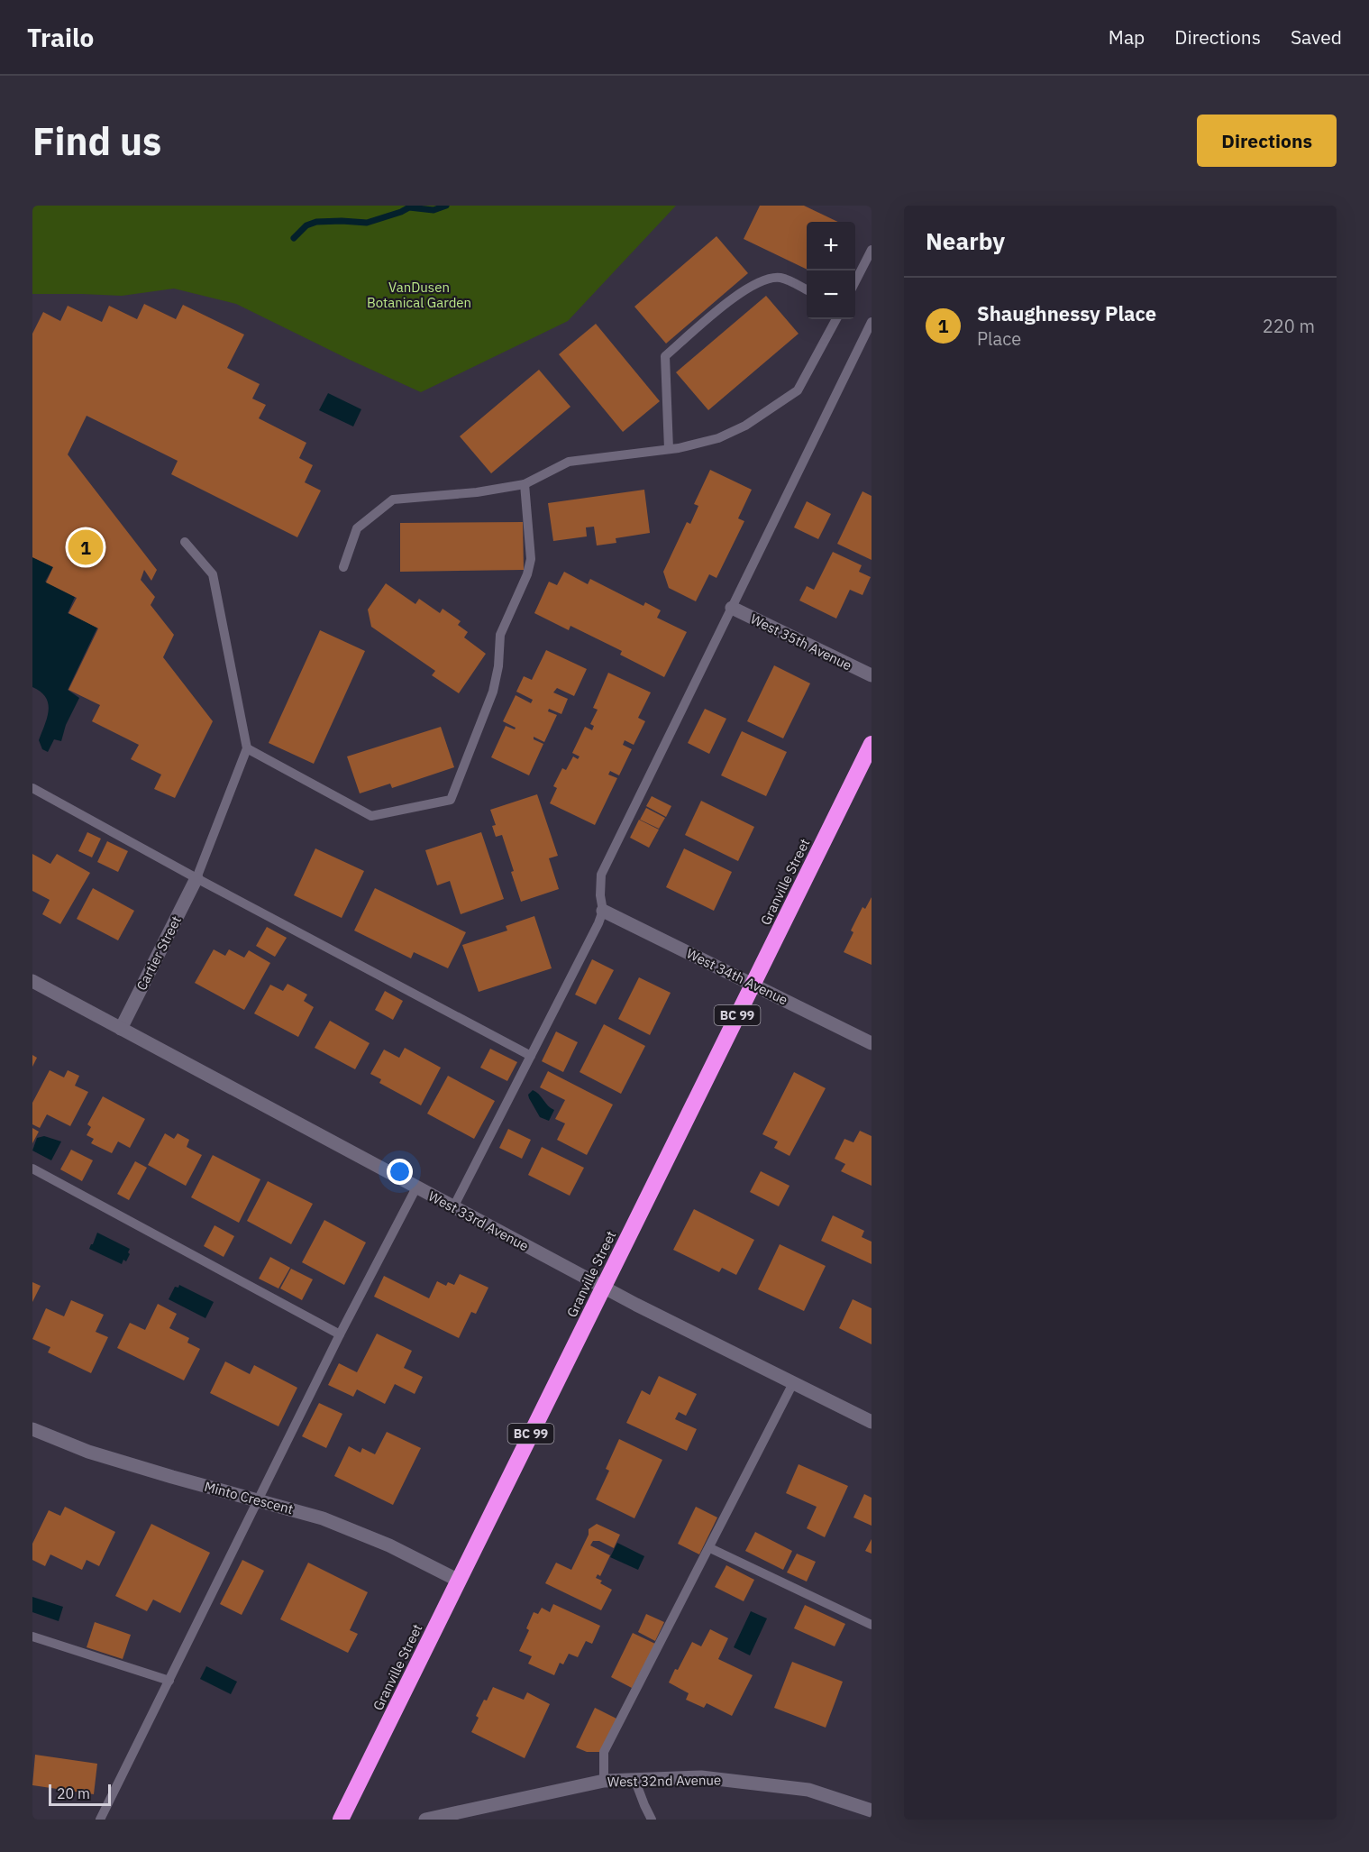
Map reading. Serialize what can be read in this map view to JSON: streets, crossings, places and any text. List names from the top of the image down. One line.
{"streets":{"highway":["Granville Street","BC 99"],"street":["West 35th Avenue","Cartier Street","West 34th Avenue","West 33rd Avenue","Minto Crescent","West 32nd Avenue"]},"crossings":[["Granville Street","West 34th Avenue"],["Granville Street","West 33rd Avenue"],["Granville Street","Minto Crescent"],["Cartier Street","West 33rd Avenue"]],"parks":["VanDusen Botanical Garden"],"scale_bar":"20 m","page":{"header":"Trailo","nav":["Map","Directions","Saved"],"buttons":"Directions","title":"Find us","heading":"Nearby","map_buttons":["+","−"],"list":[{"mark":"1","name":"Shaughnessy Place","note":"Place","value":"220 m"}],"pins":"1","scale":"20 m"}}
